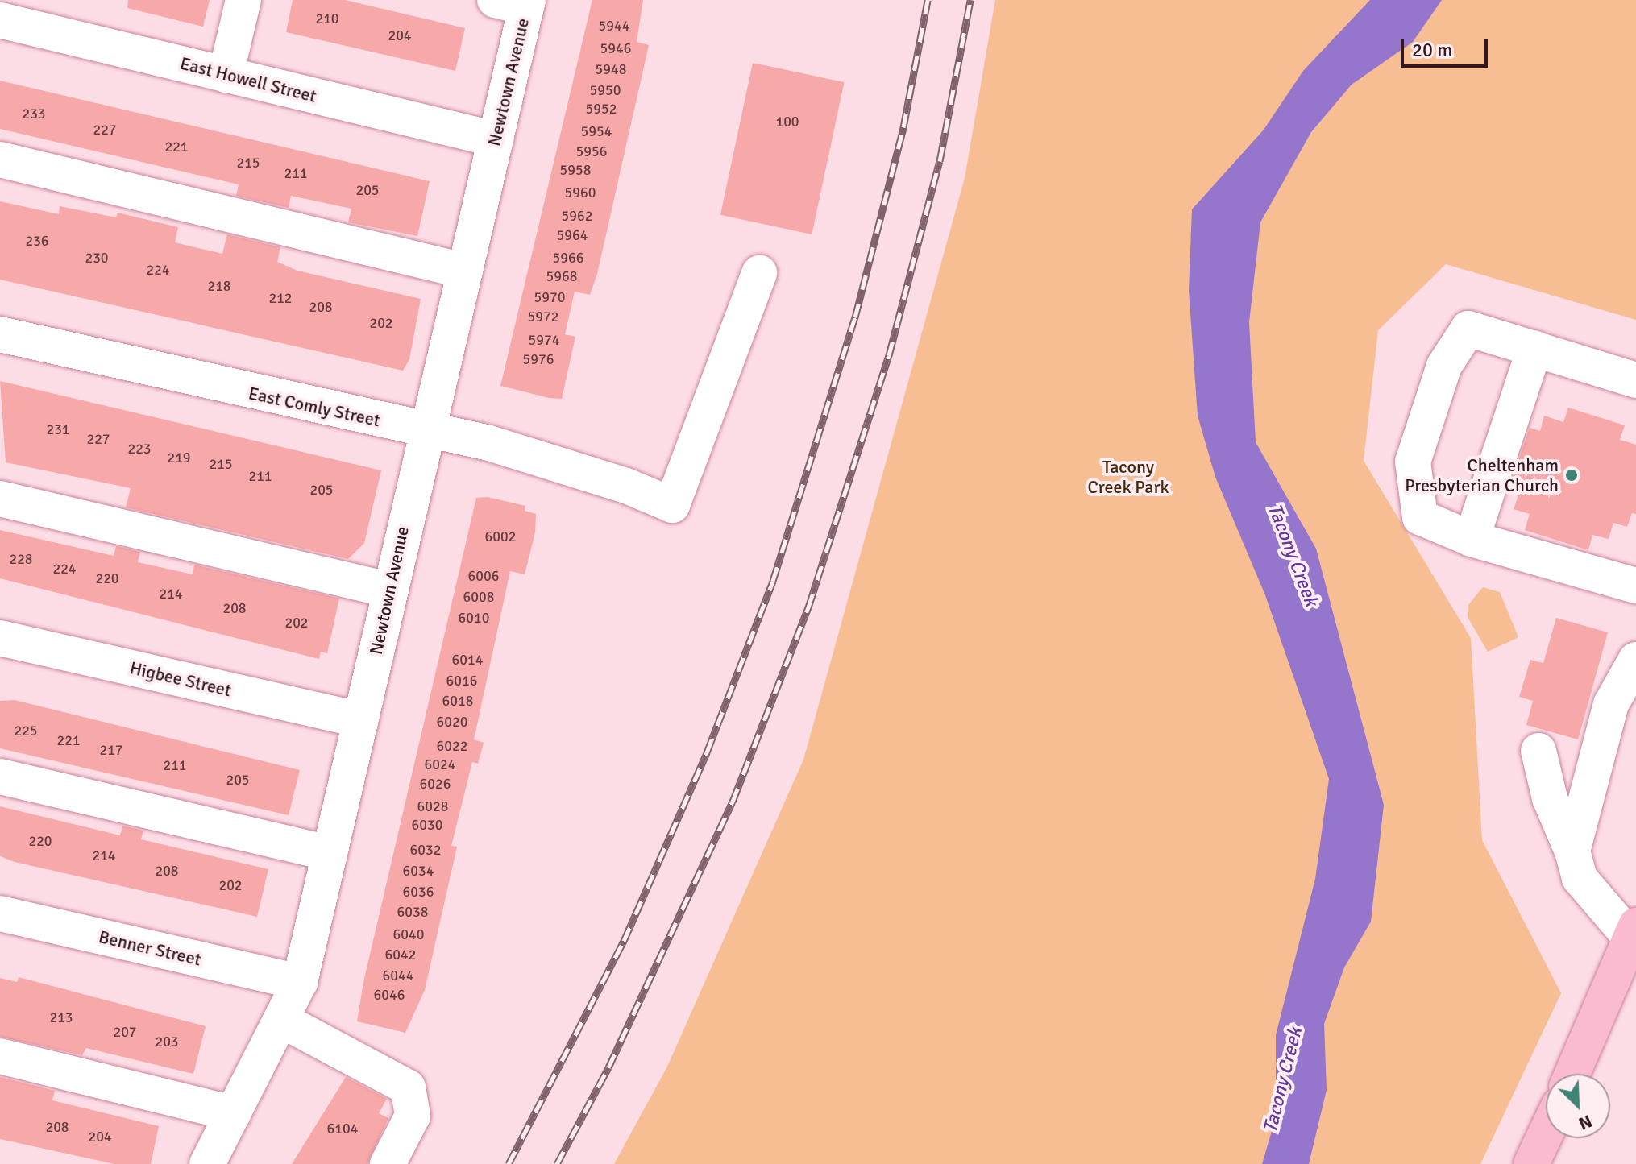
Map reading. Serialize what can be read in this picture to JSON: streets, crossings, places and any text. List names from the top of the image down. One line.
{"streets":{"street":["East Howell Street","Newtown Avenue","East Comly Street","Higbee Street","Benner Street"]},"crossings":[["East Howell Street","Newtown Avenue"],["Newtown Avenue","East Comly Street"],["Newtown Avenue","Higbee Street"],["Newtown Avenue","Benner Street"]],"water":["Tacony Creek"],"parks":["Tacony Creek Park"],"places":["Cheltenham Presbyterian Church"],"house_numbers":["210","5944","204","5946","5948","5950","5952","233","100","227","5954","221","5956","215","5958","211","205","5960","5962","5964","236","230","5966","224","5968","218","5970","212","208","5972","202","5974","5976","231","227","223","219","215","211","205","6002","228","224","6006","220","214","6008","208","6010","202","6014","6016","6018","6020","225","221","6022","217","6024","211","205","6026","6028","6030","220","6032","214","208","6034","202","6036","6038","6040","6042","6044","6046","213","207","203","208","6104","204"],"scale_bar":"20 m","north":"bottom right"}
